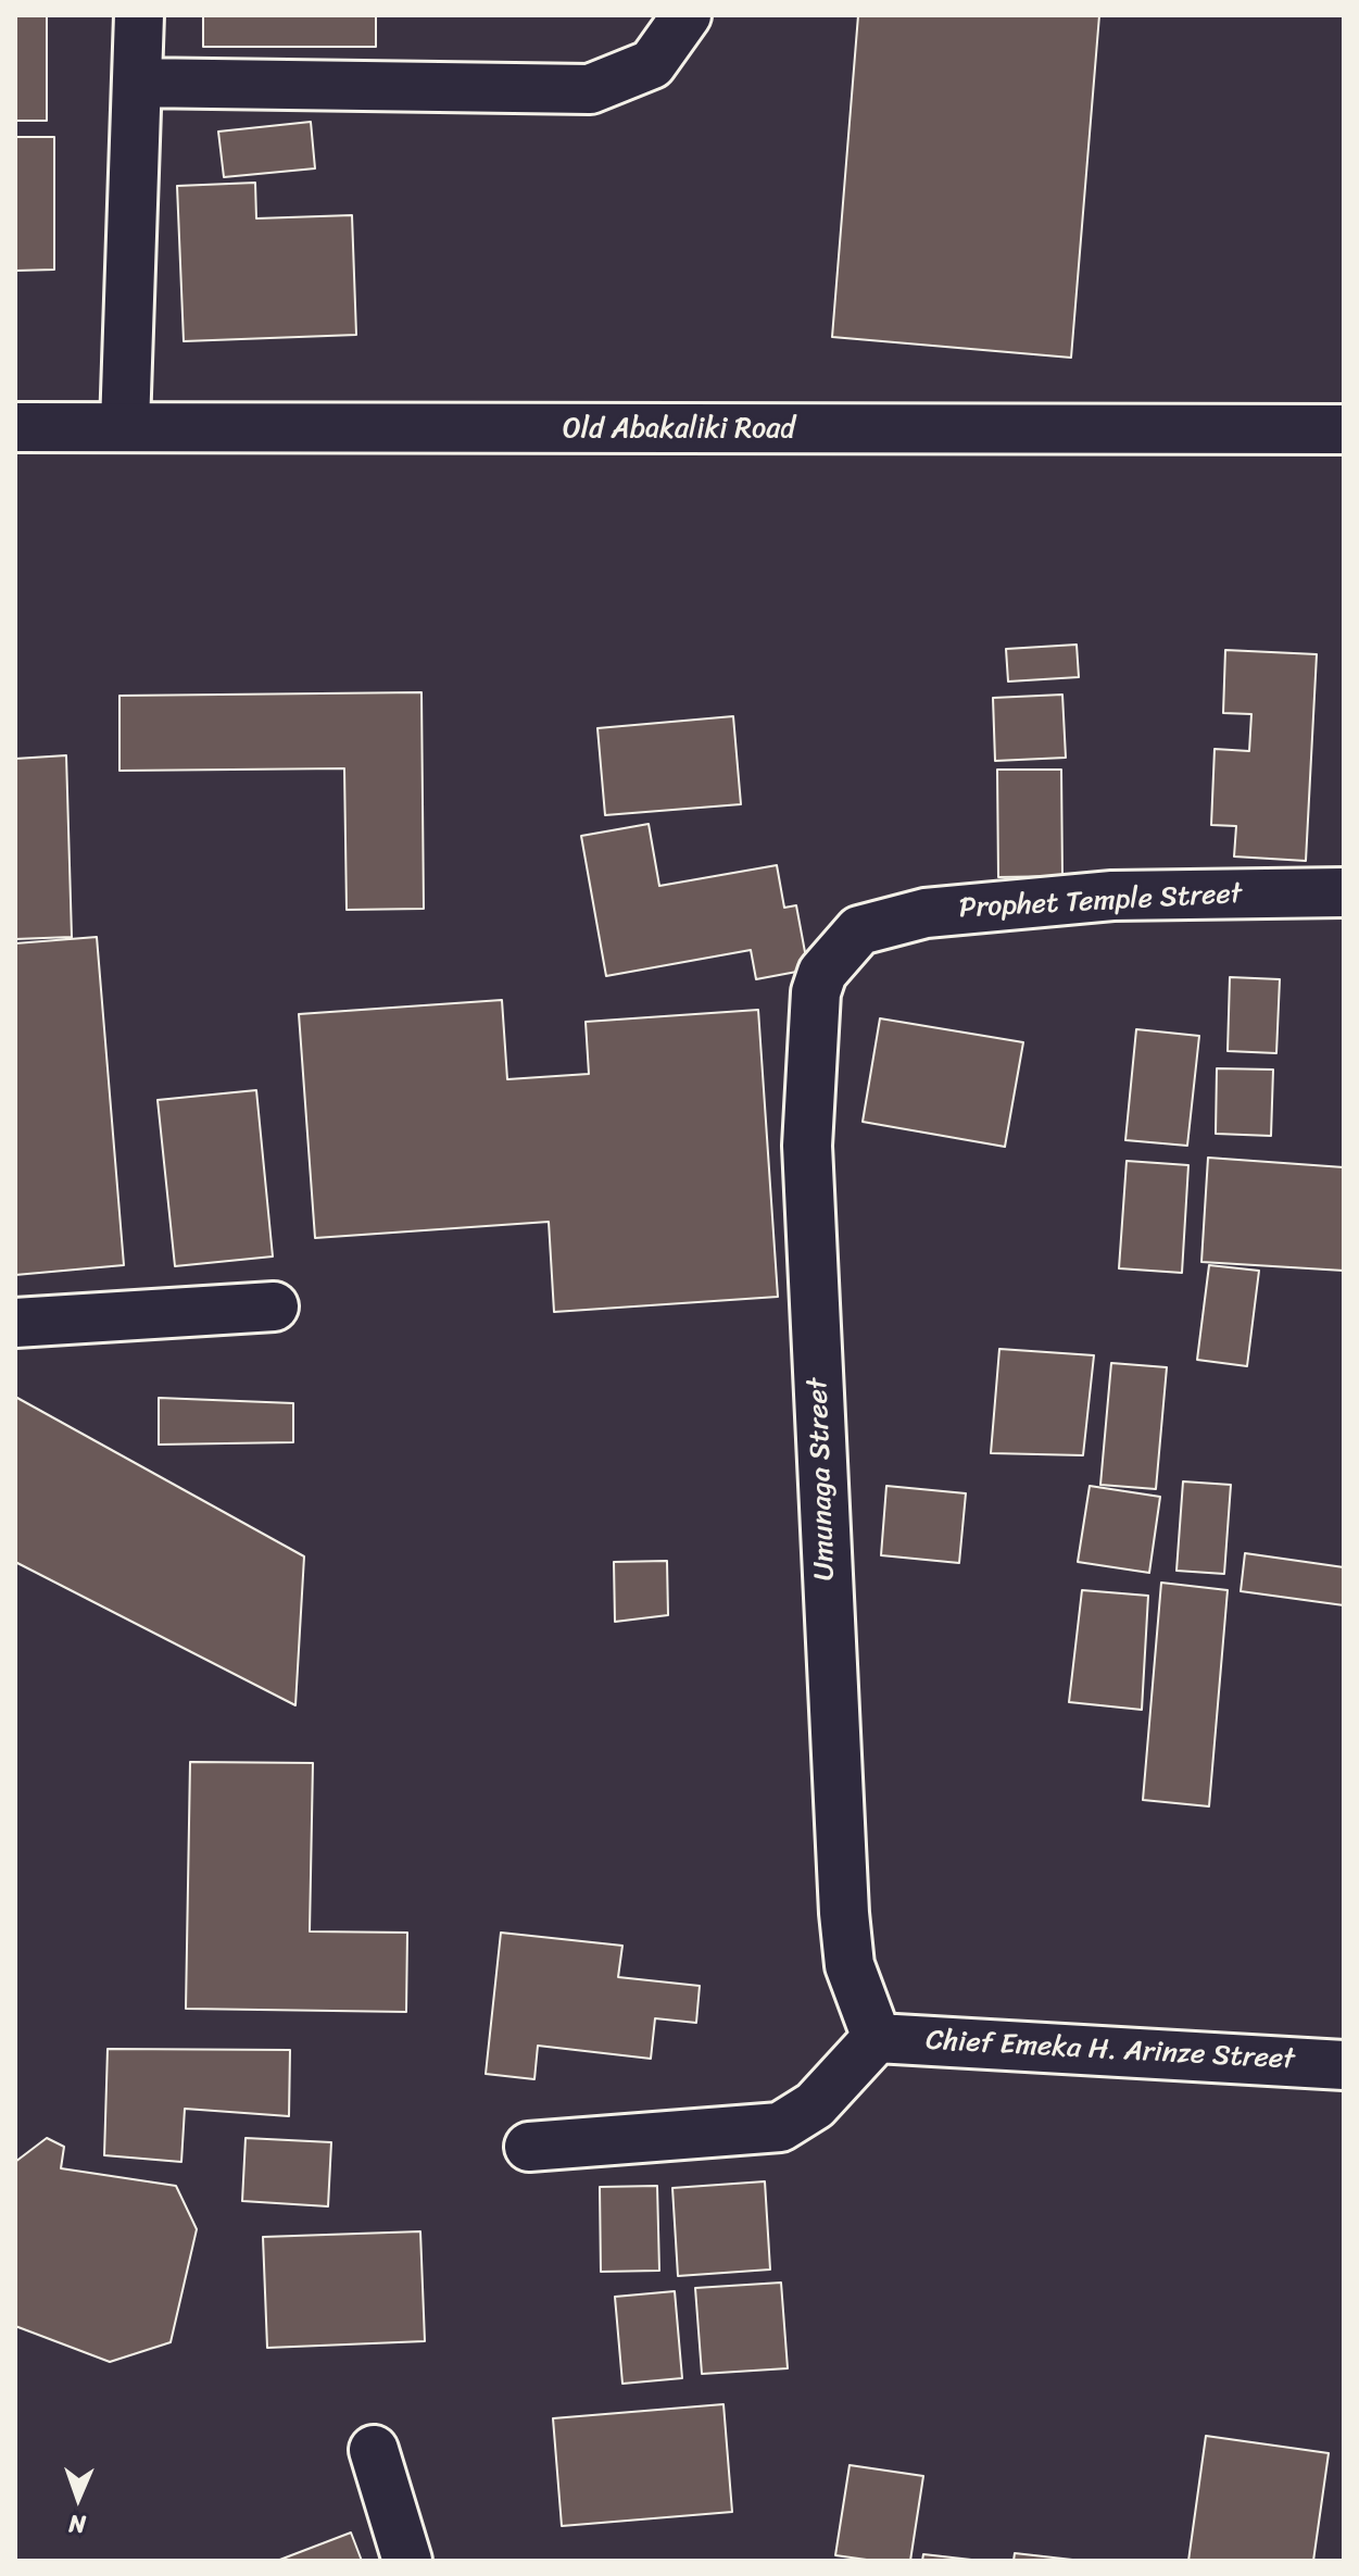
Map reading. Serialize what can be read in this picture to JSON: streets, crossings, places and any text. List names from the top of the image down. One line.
{"streets":{"street":["Old Abakaliki Road","Prophet Temple Street","Umunaga Street","Chief Emeka H. Arinze Street"]},"crossings":[["Prophet Temple Street","Umunaga Street"],["Umunaga Street","Chief Emeka H. Arinze Street"]],"north":"bottom"}
